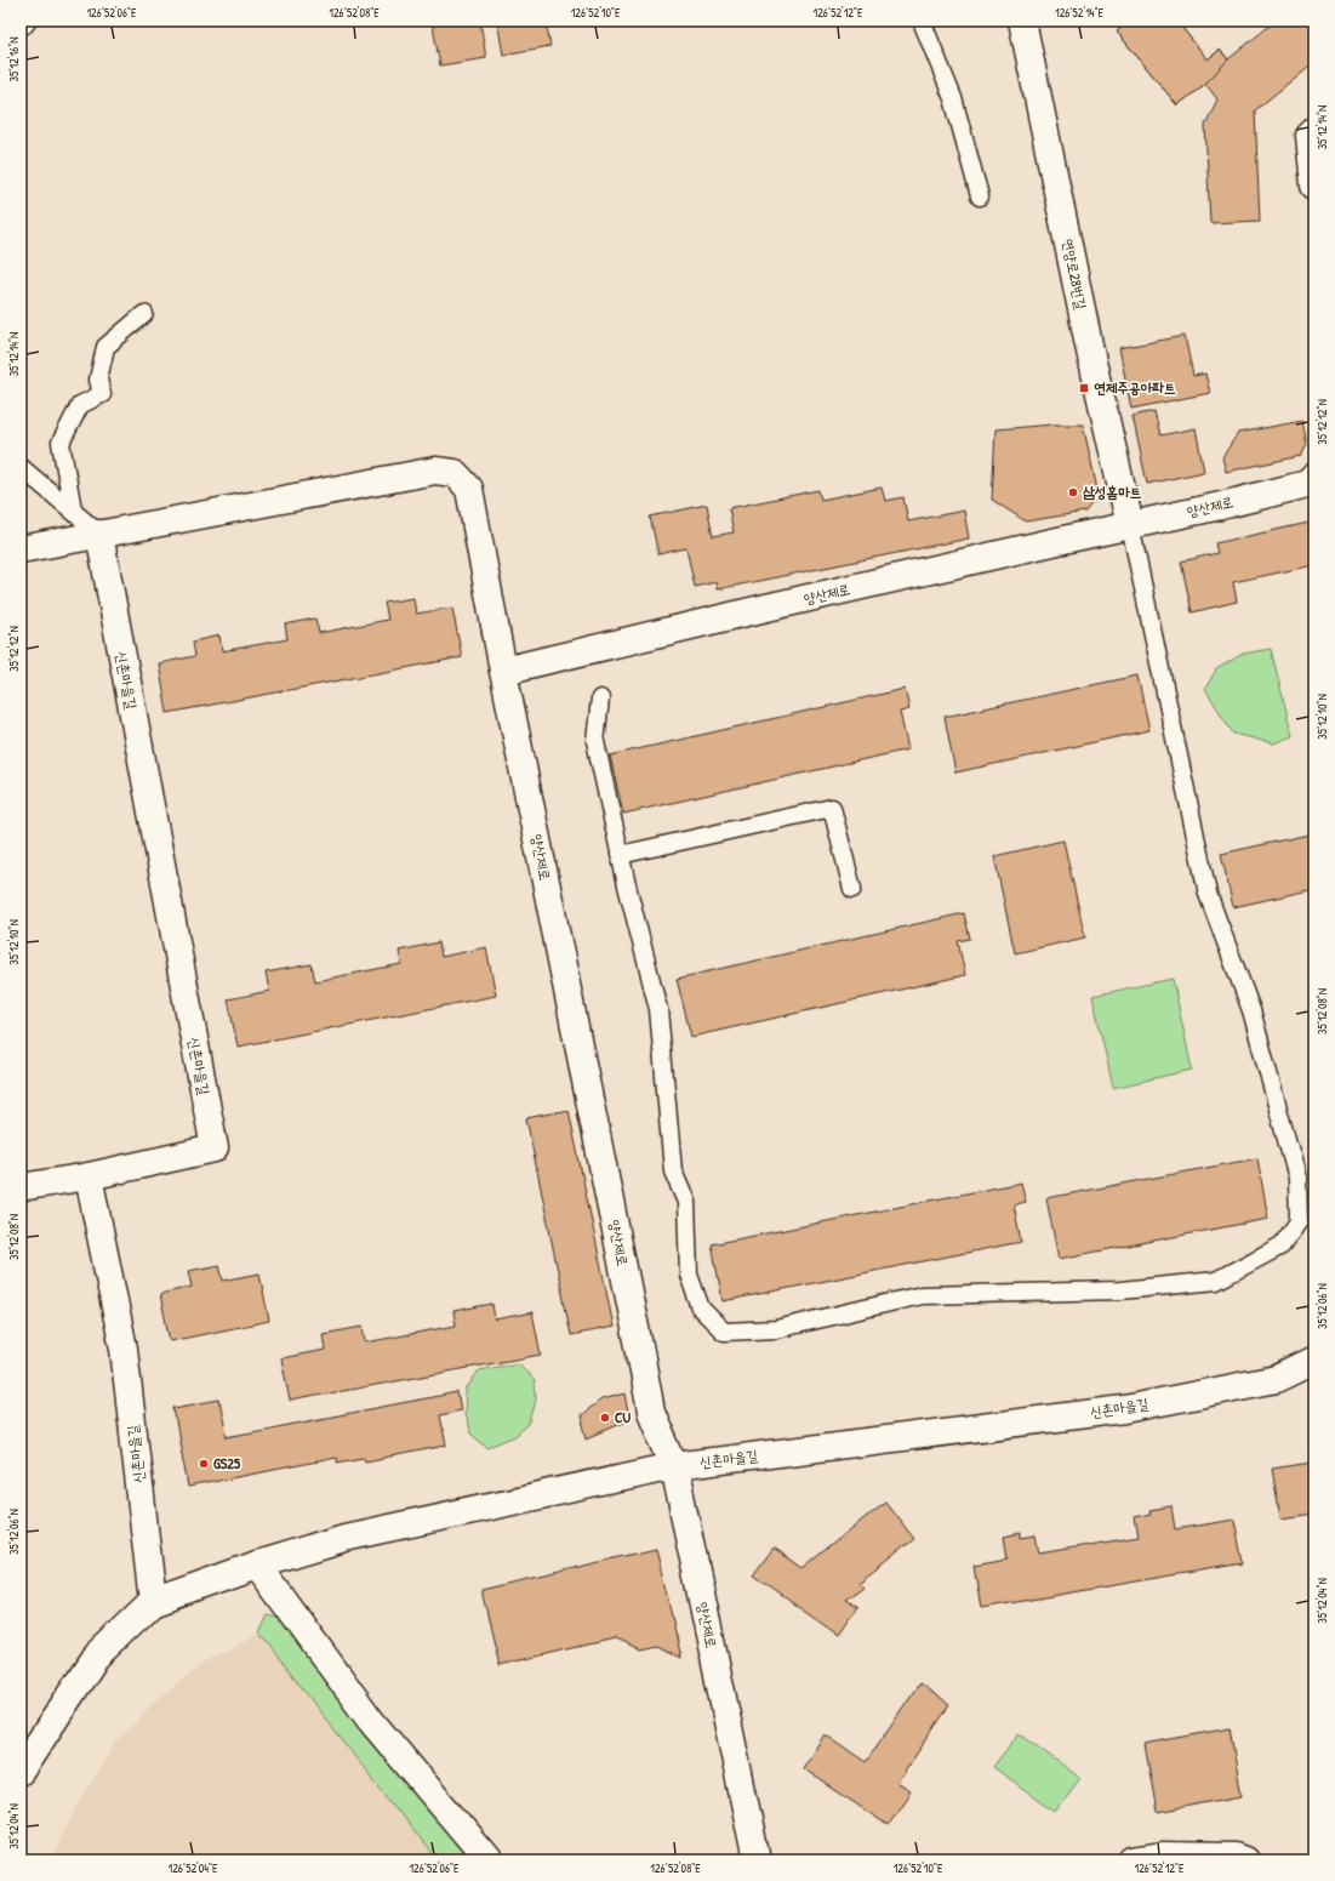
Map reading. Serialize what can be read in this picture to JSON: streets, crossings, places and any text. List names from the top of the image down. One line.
{"streets":{"street":["연양로28번길","양산제로","신촌마을길"]},"crossings":[["연양로28번길","양산제로"],["양산제로","신촌마을길"]],"places":{"transit":["연제주공아파트"],"other":["삼성홈마트","CU","GS25"]},"coordinates":["126°52'06\"E","126°52'08\"E","126°52'10\"E","126°52'12\"E","126°52'14\"E","35°12'16\"N","35°12'14\"N","35°12'12\"N","35°12'10\"N","35°12'08\"N","35°12'06\"N","35°12'04\"N","126°52'04\"E"]}
